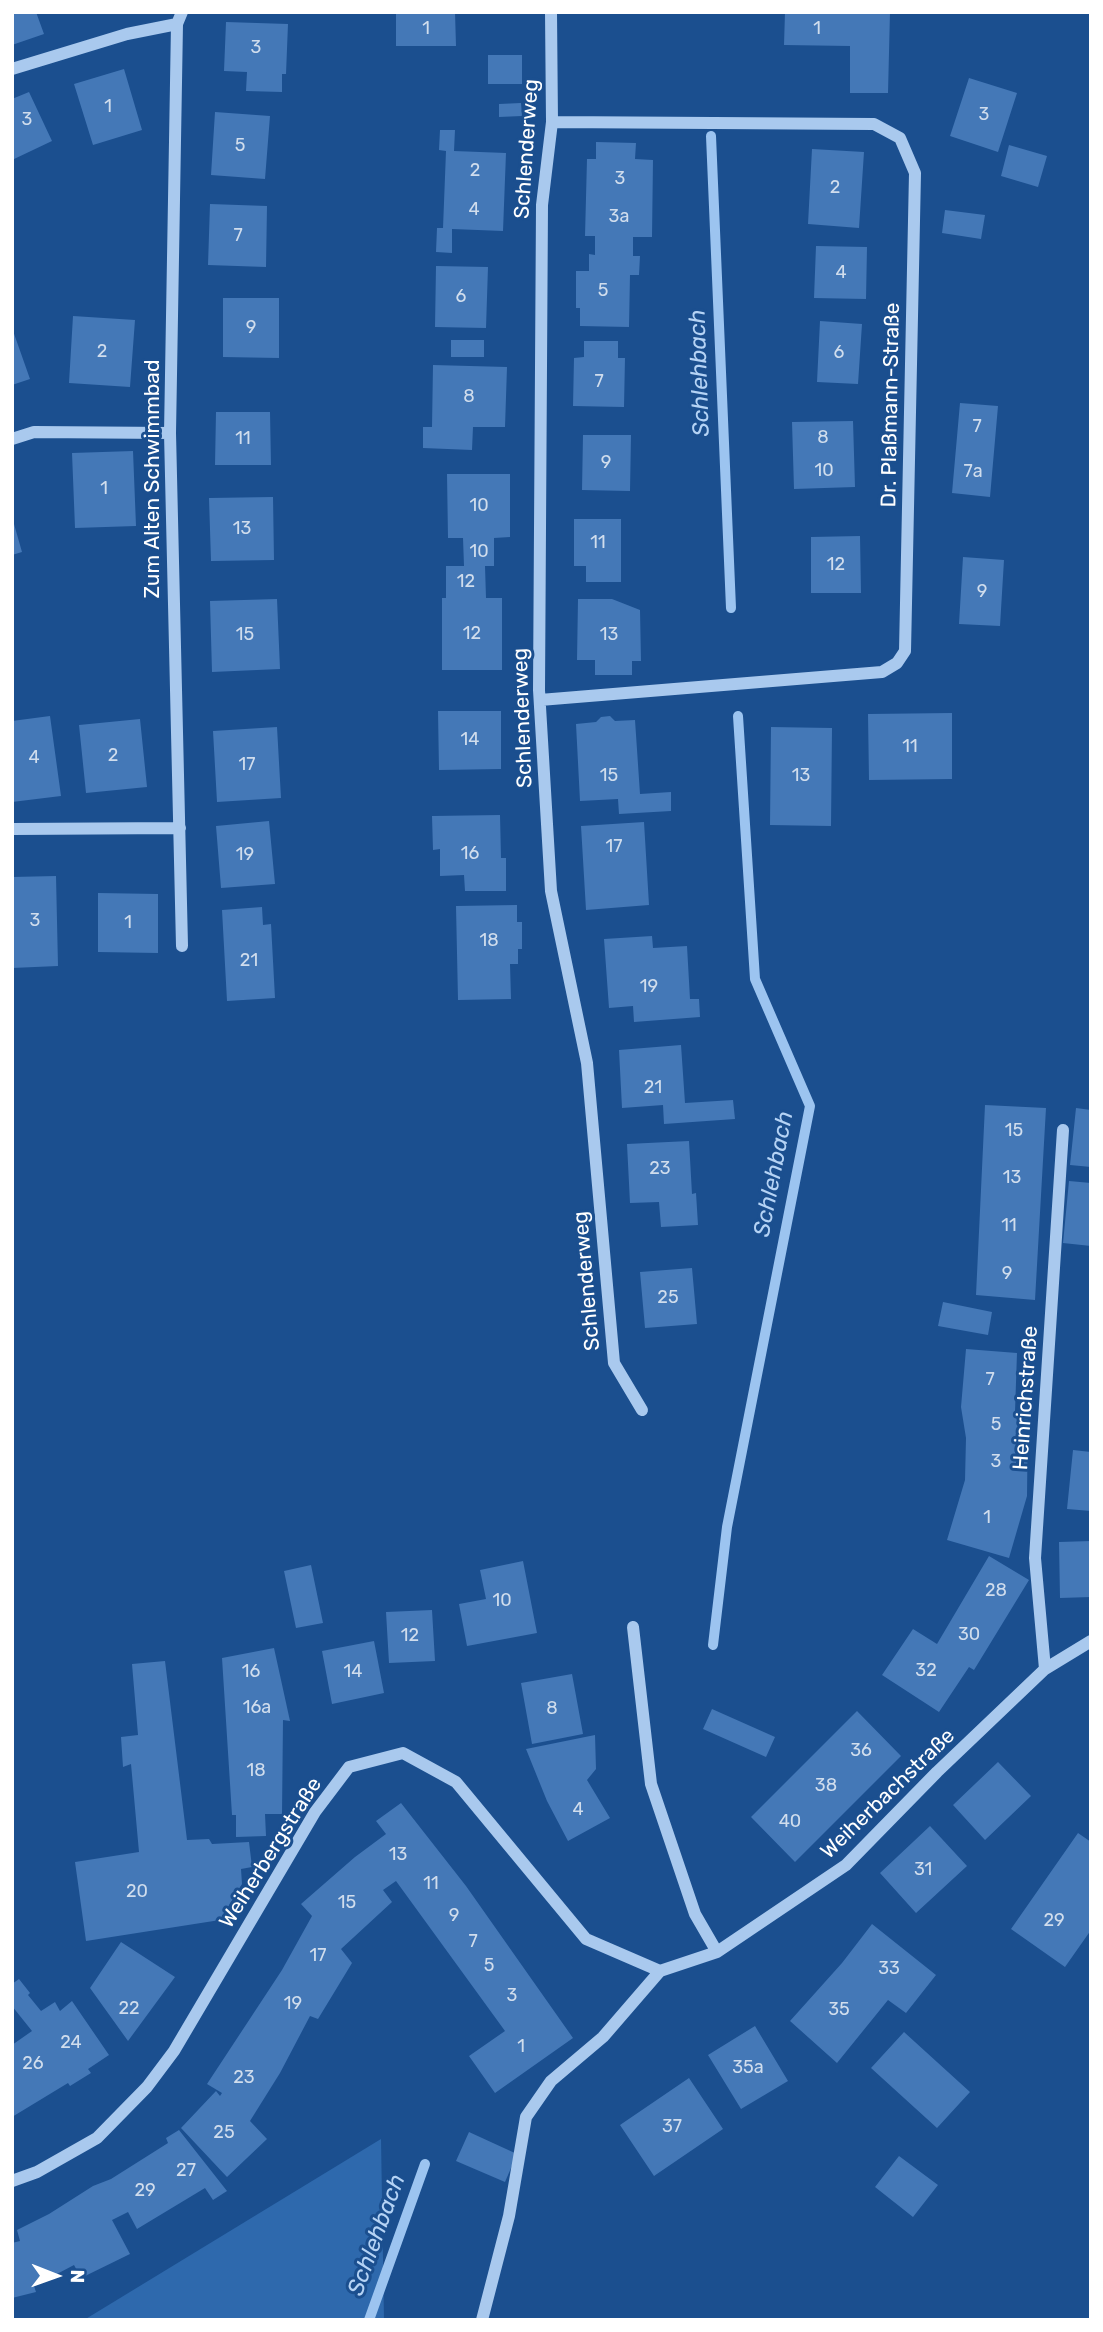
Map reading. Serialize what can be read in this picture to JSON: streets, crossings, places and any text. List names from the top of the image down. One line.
{"streets":{"street":["Schlenderweg","Dr. Plaßmann-Straße","Zum Alten Schwimmbad","Heinrichstraße","Weiherbachstraße","Weiherbergstraße"]},"crossings":[["Schlenderweg","Dr. Plaßmann-Straße"],["Heinrichstraße","Weiherbachstraße"],["Weiherbachstraße","Weiherbergstraße"]],"water":["Schlehbach"],"house_numbers":["1","1","3","1","3","3","5","2","3","2","4","3a","7","4","5","6","9","2","6","7","8","7","8","11","9","10","7a","1","10","13","11","10","12","12","9","12","15","13","14","11","2","4","17","15","13","17","16","19","3","1","18","21","19","21","15","23","13","11","9","25","7","5","3","1","28","10","30","12","32","16","14","16a","8","36","18","38","4","40","13","31","11","20","15","9","29","7","17","5","33","3","19","22","35","24","1","26","35a","23","37","25","27","29"],"north":"right"}
